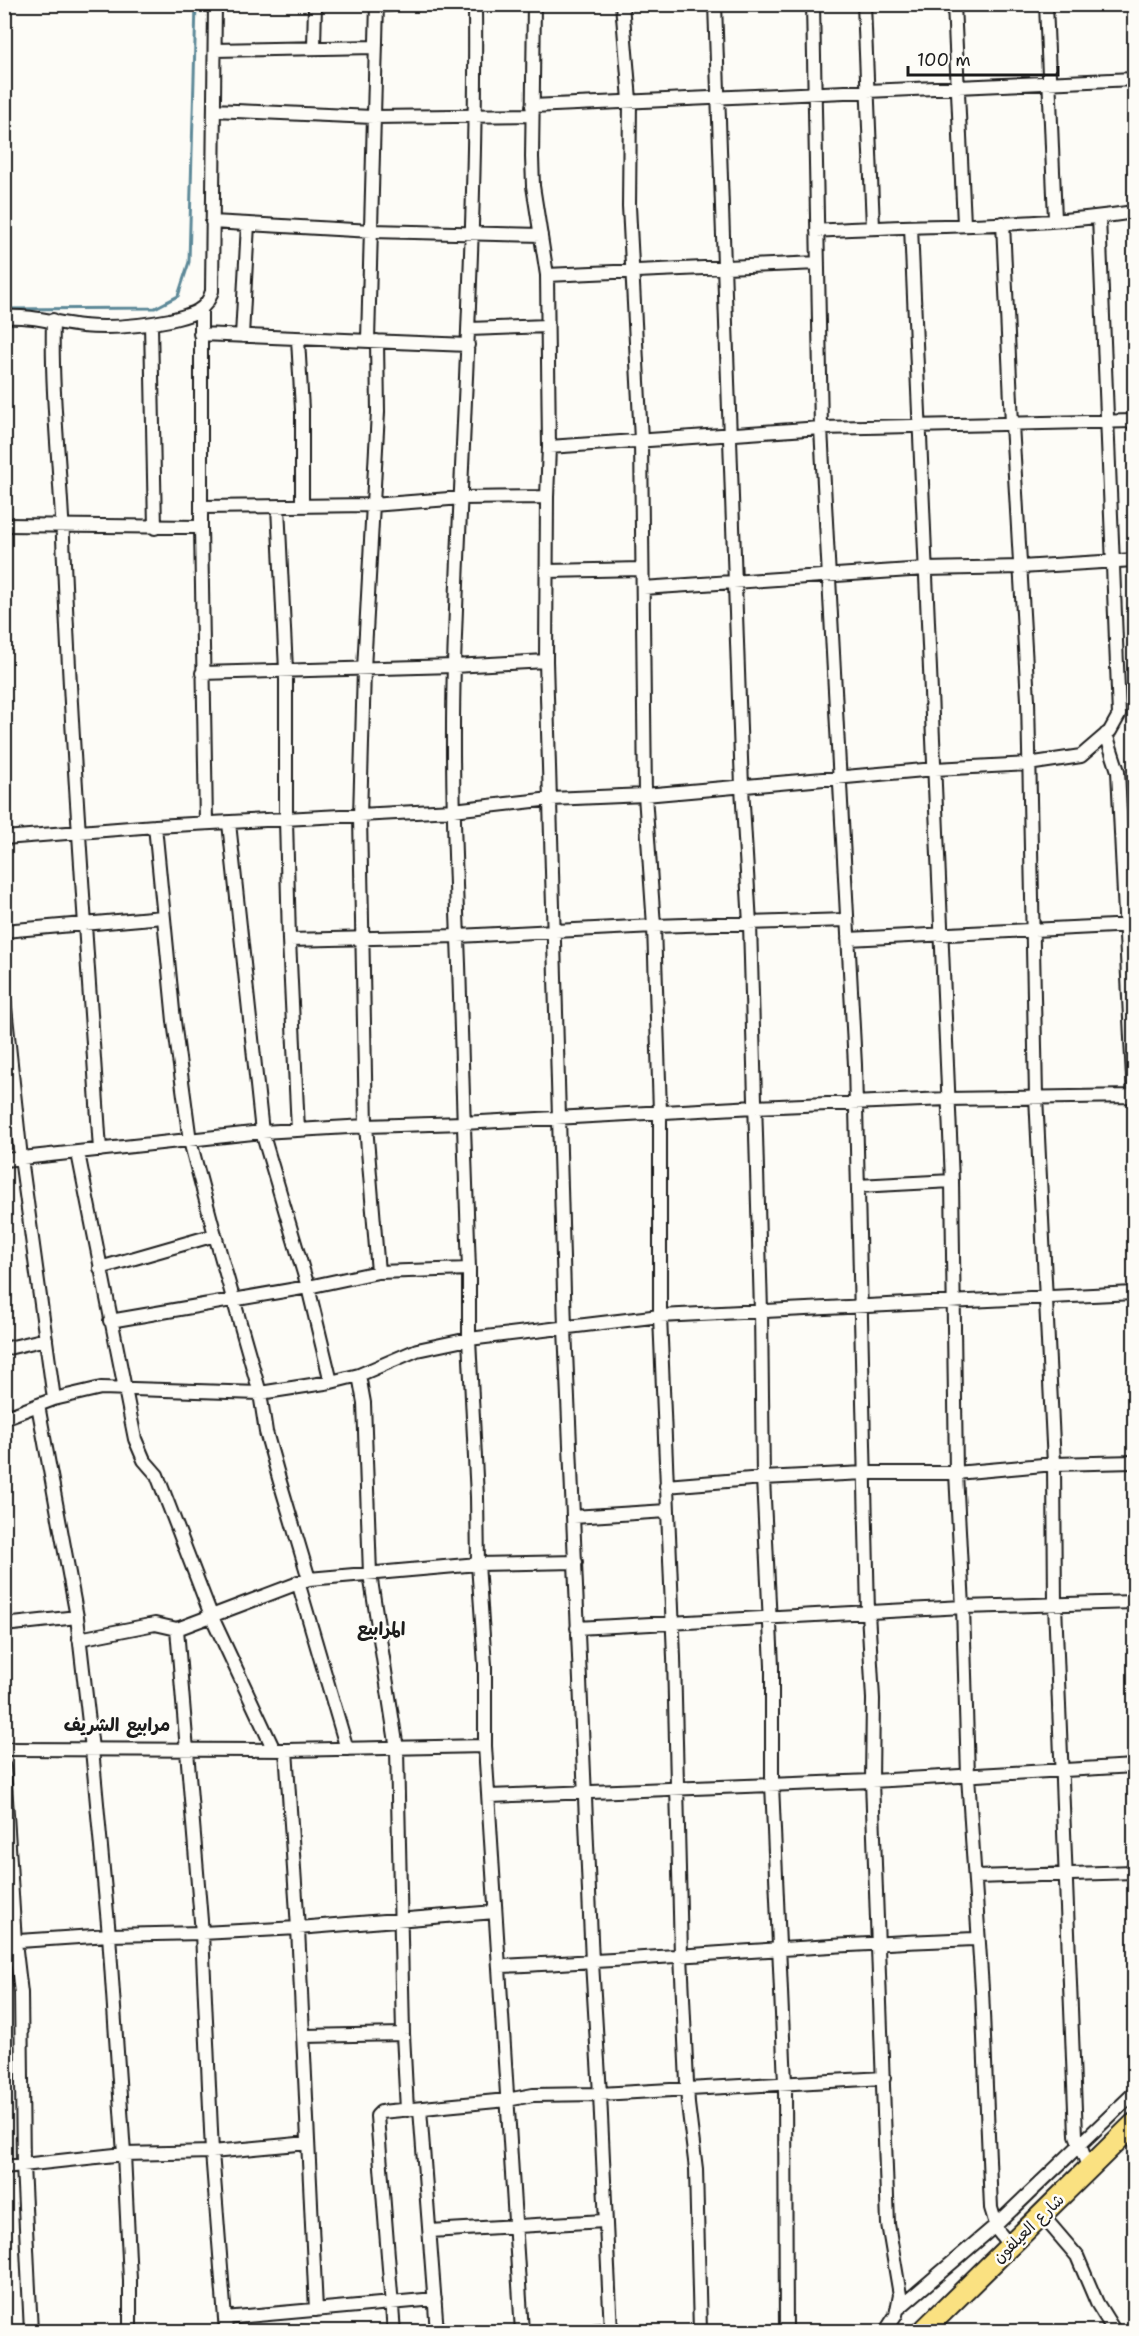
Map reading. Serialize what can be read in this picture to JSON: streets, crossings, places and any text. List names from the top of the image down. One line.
{"streets":{"highway":["شارع العيلفون"]},"districts":["المرابيع","مرابيع الشريف"],"scale_bar":"100 m"}
